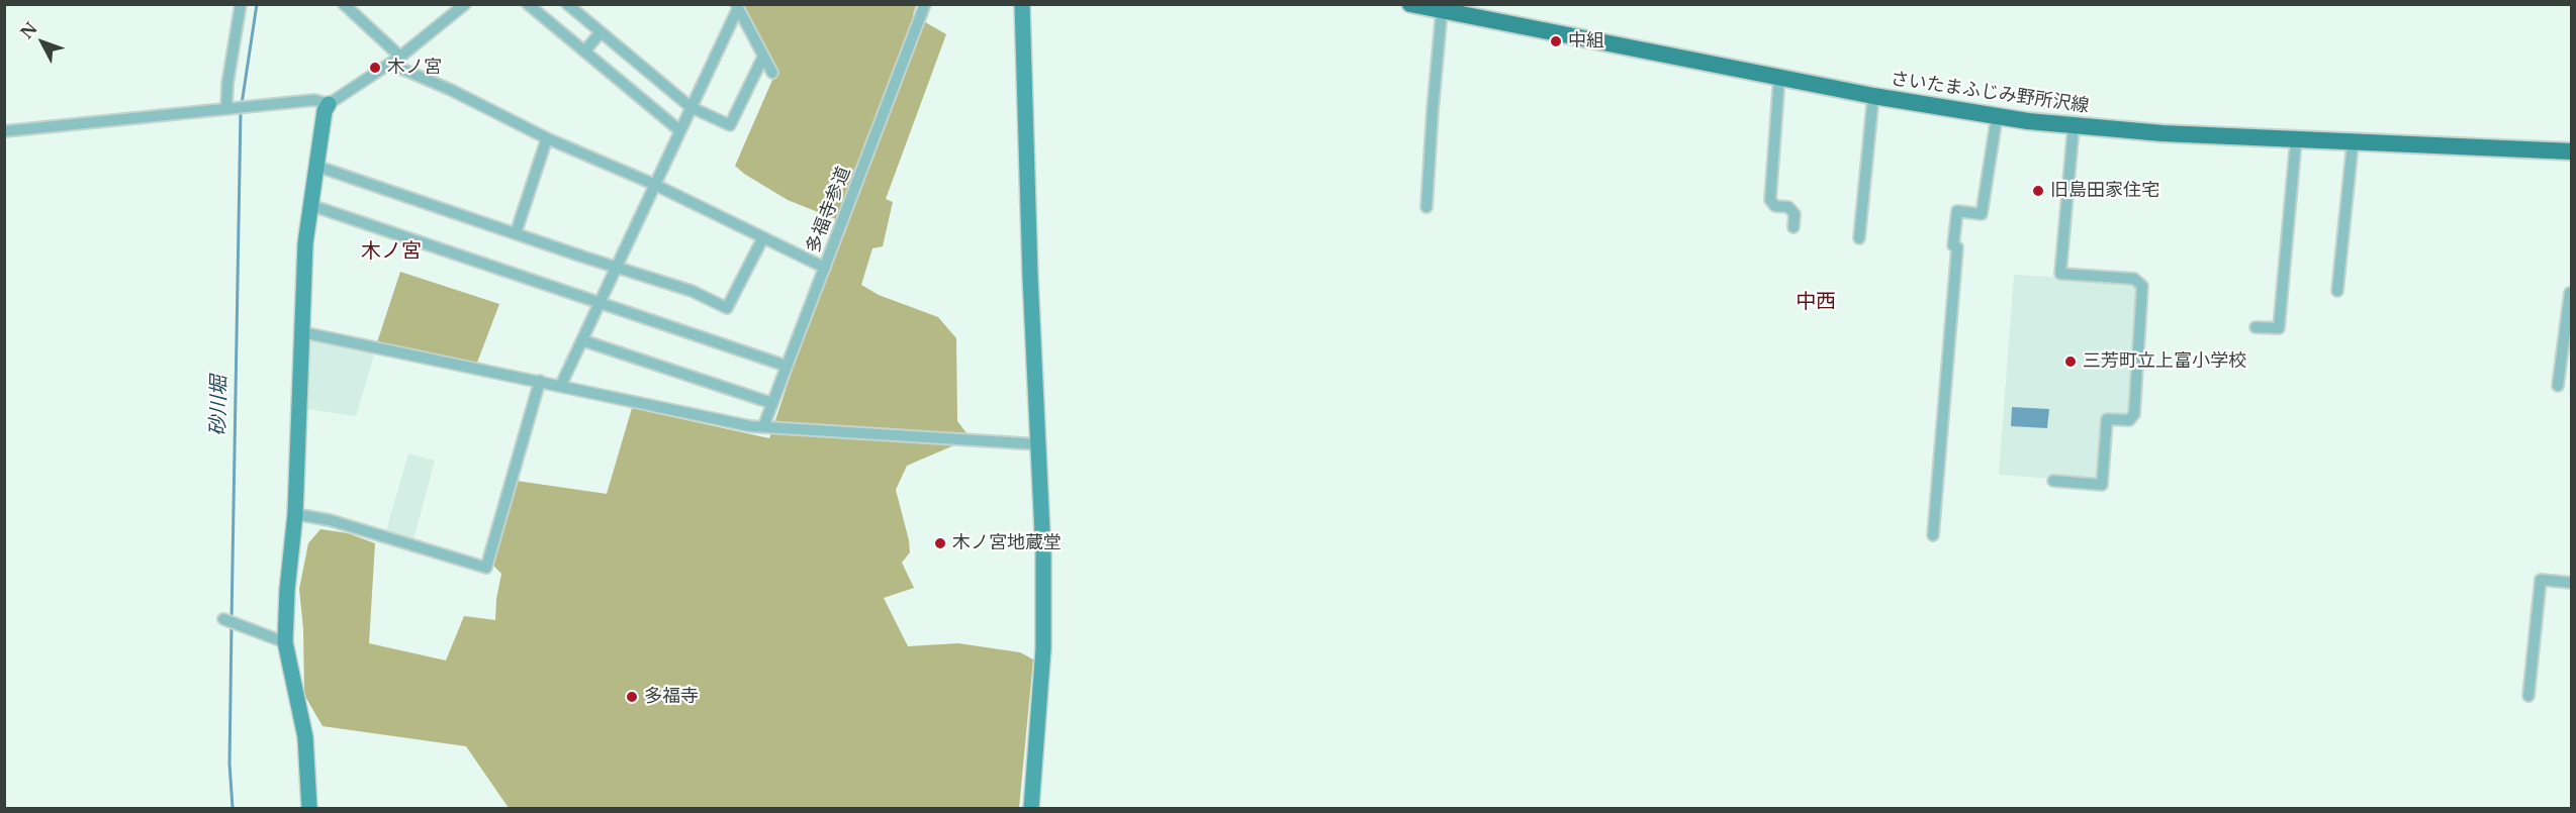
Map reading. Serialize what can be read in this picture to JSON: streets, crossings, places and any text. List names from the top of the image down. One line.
{"streets":{"main road":["さいたまふじみ野所沢線"],"street":["多福寺参道"]},"districts":["木ノ宮","中西"],"water":["砂川堀"],"places":["中組","木ノ宮","旧島田家住宅","三芳町立上富小学校","木ノ宮地蔵堂","多福寺"],"north":"top left"}
